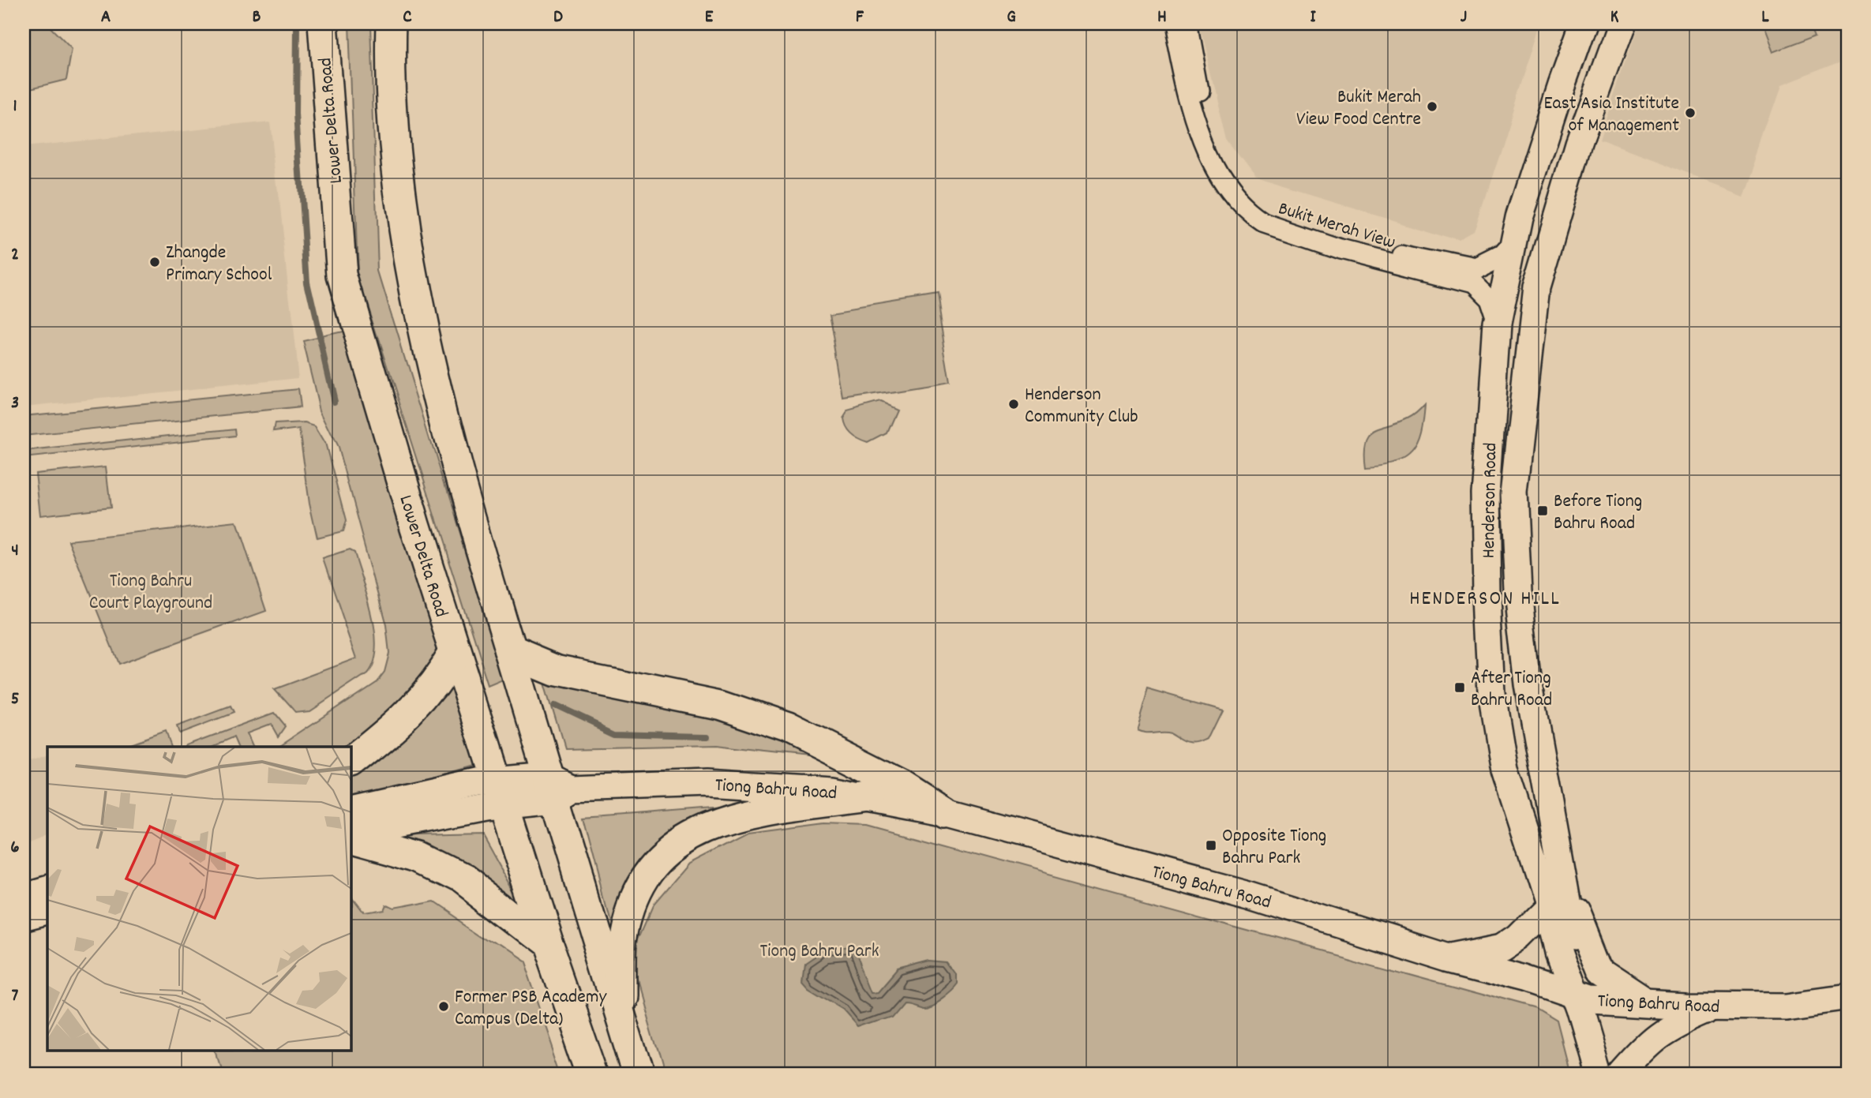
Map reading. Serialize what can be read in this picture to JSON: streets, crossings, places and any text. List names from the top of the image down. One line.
{"streets":{"main road":["Lower Delta Road","Henderson Road","Tiong Bahru Road"],"street":["Bukit Merah View"]},"crossings":[["Lower Delta Road","Tiong Bahru Road"],["Bukit Merah View","Henderson Road"],["Henderson Road","Tiong Bahru Road"]],"districts":["HENDERSON HILL"],"parks":["Tiong Bahru Court Playground","Tiong Bahru Park"],"places":{"other":["Bukit Merah View Food Centre","East Asia Institute of Management","Zhangde Primary School","Henderson Community Club","Former PSB Academy Campus (Delta)"],"transit":["Before Tiong Bahru Road","After Tiong Bahru Road","Opposite Tiong Bahru Park"]},"grid":{"columns":["A","B","C","D","E","F","G","H","I","J","K","L"],"rows":["1","2","3","4","5","6","7"]}}
